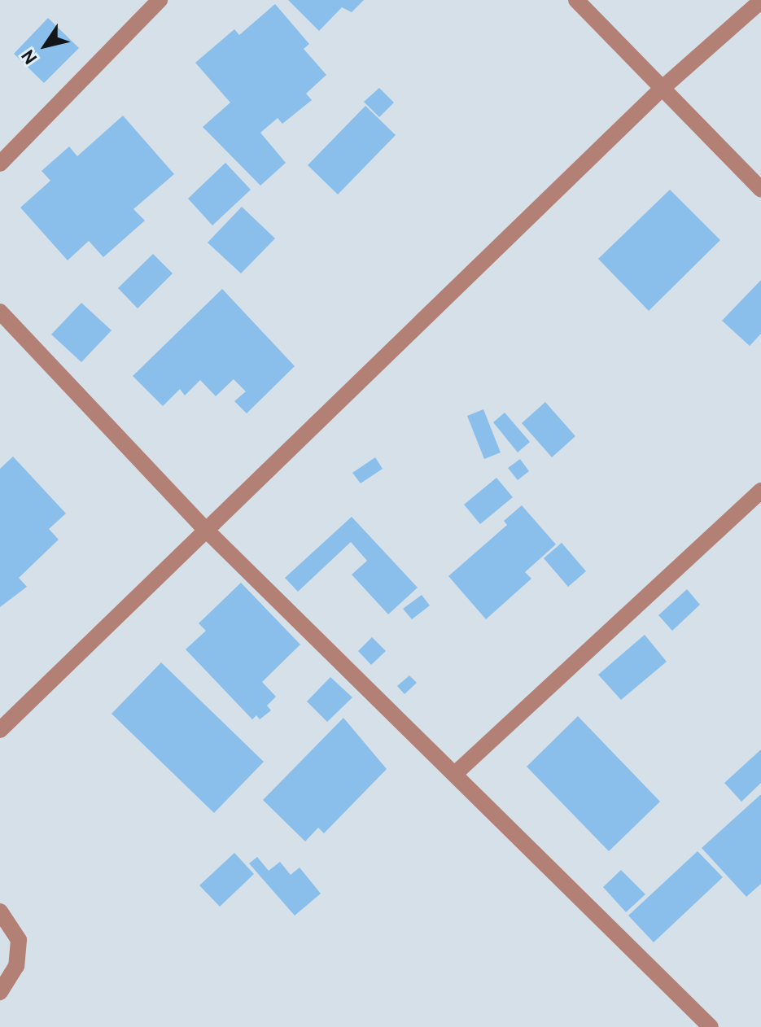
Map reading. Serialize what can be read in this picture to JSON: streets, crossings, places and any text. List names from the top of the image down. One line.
{"north":"bottom left"}
